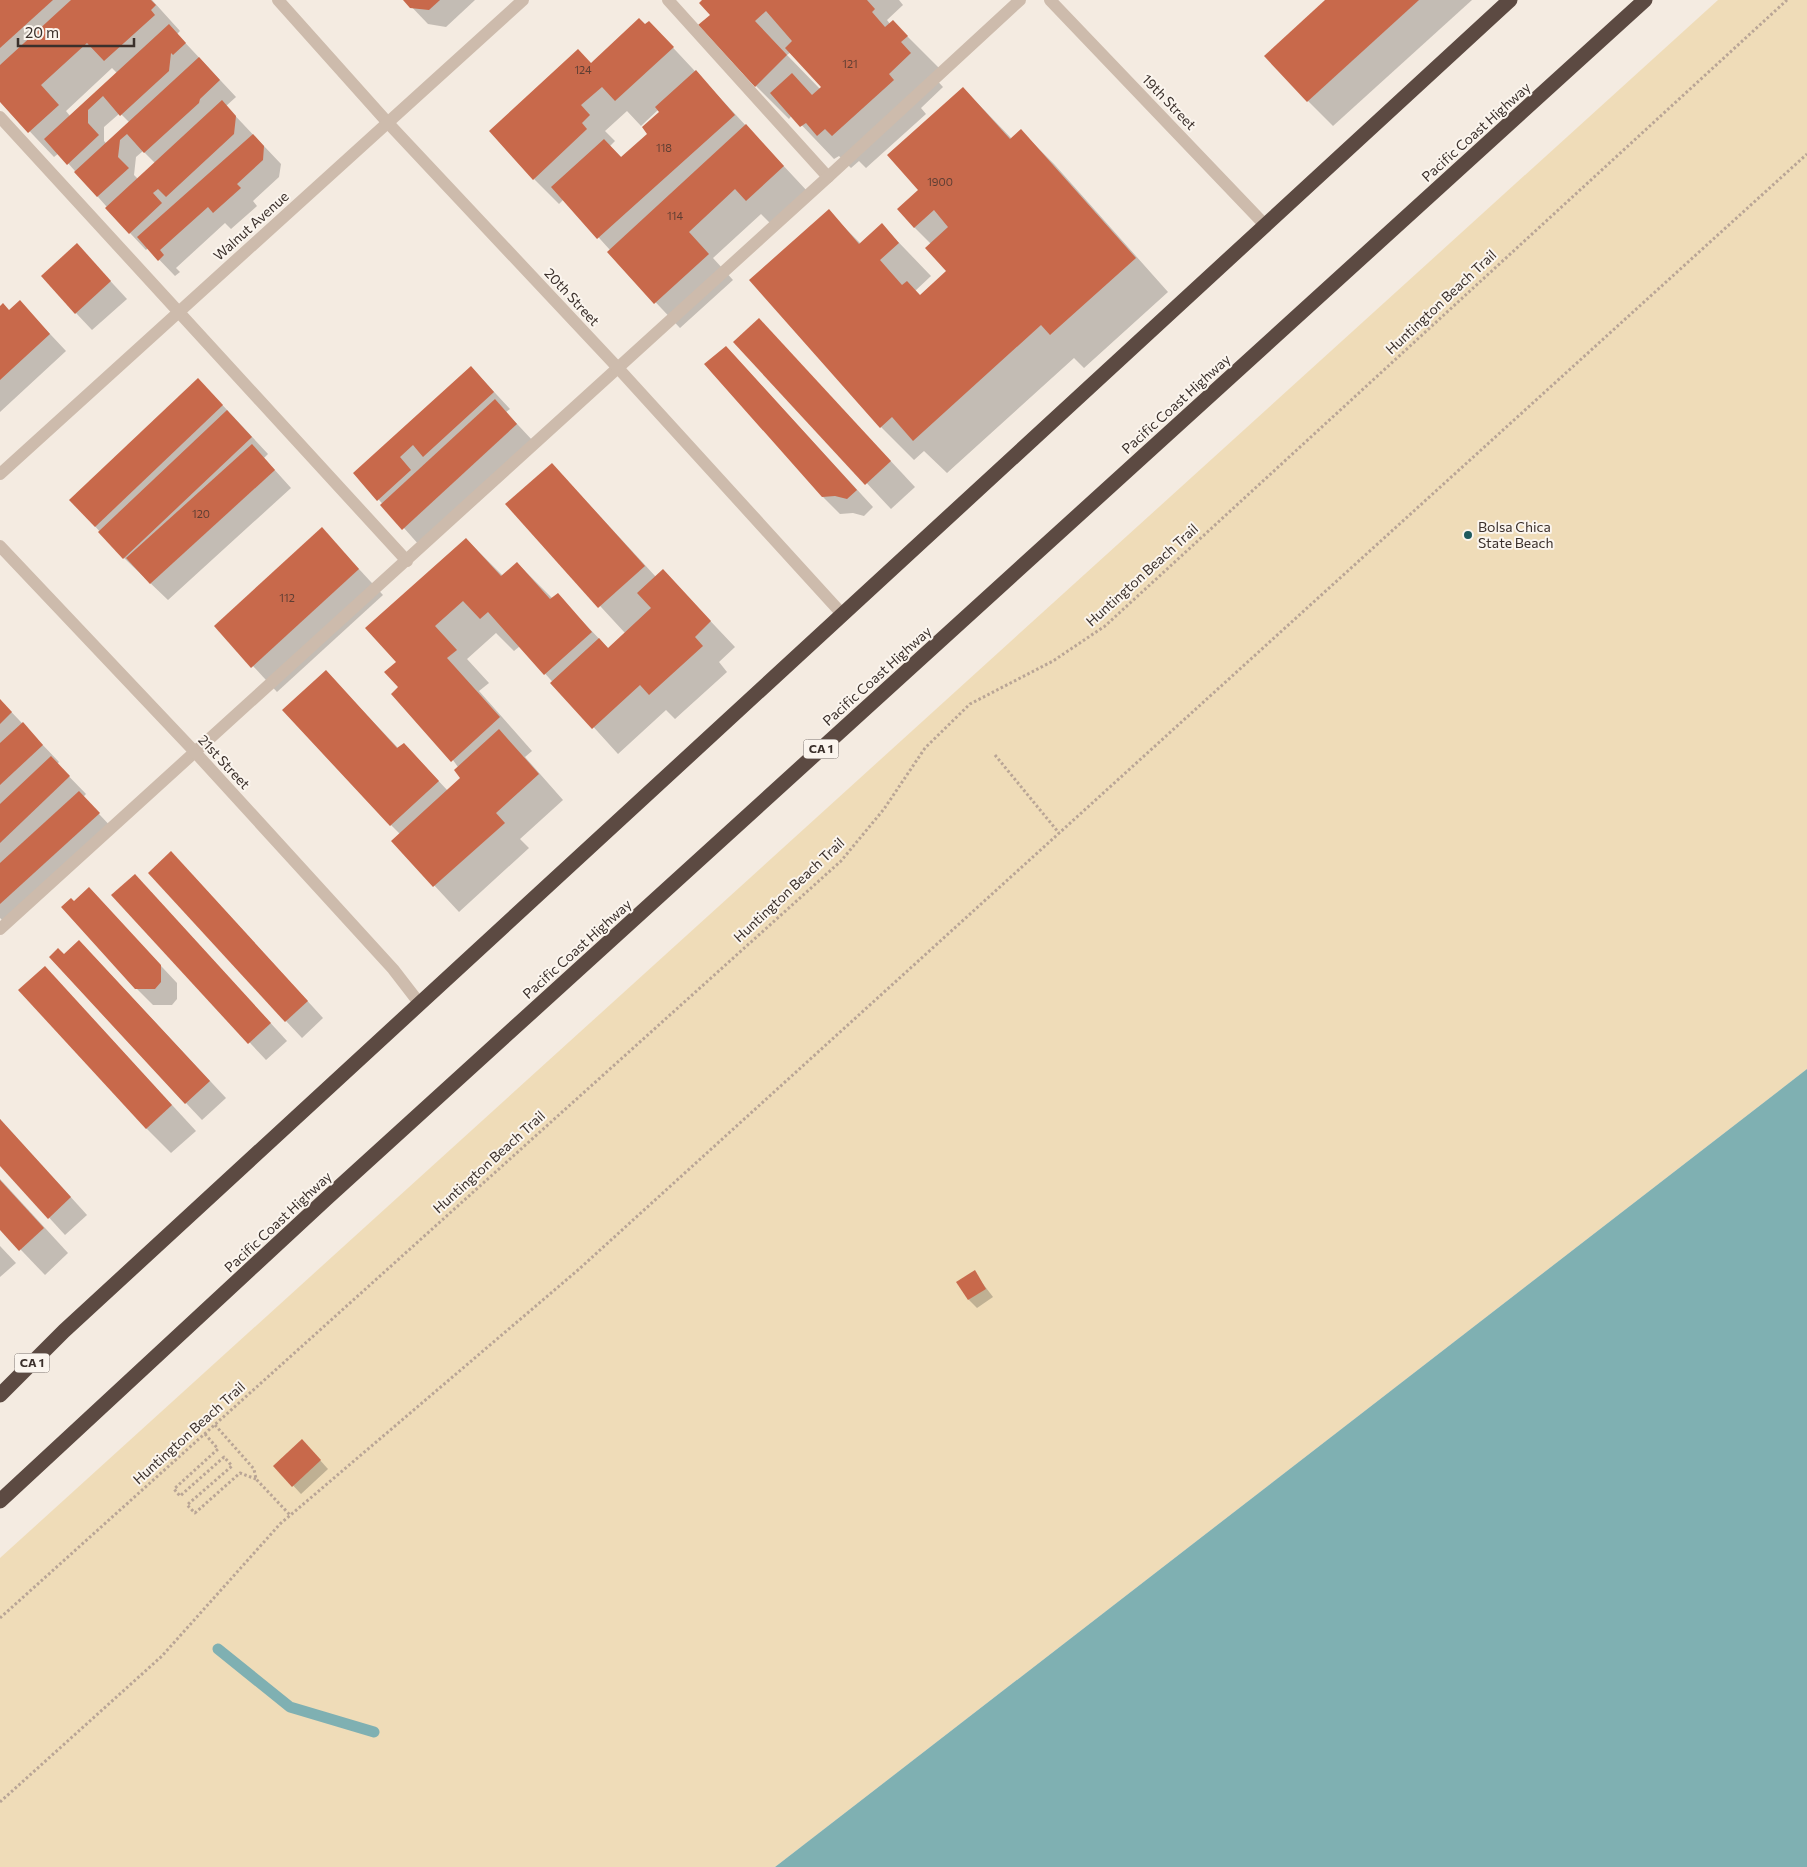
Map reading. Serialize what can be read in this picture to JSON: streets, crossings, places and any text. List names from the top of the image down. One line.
{"streets":{"highway":["Pacific Coast Highway","CA 1"],"street":["19th Street","Walnut Avenue","20th Street","21st Street"],"path":["Huntington Beach Trail"]},"crossings":[["19th Street","CA 1"],["Walnut Avenue","20th Street"],["20th Street","CA 1"],["CA 1","21st Street"]],"places":["Bolsa Chica State Beach"],"house_numbers":["121","124","118","1900","114","120","112"],"scale_bar":"20 m"}
